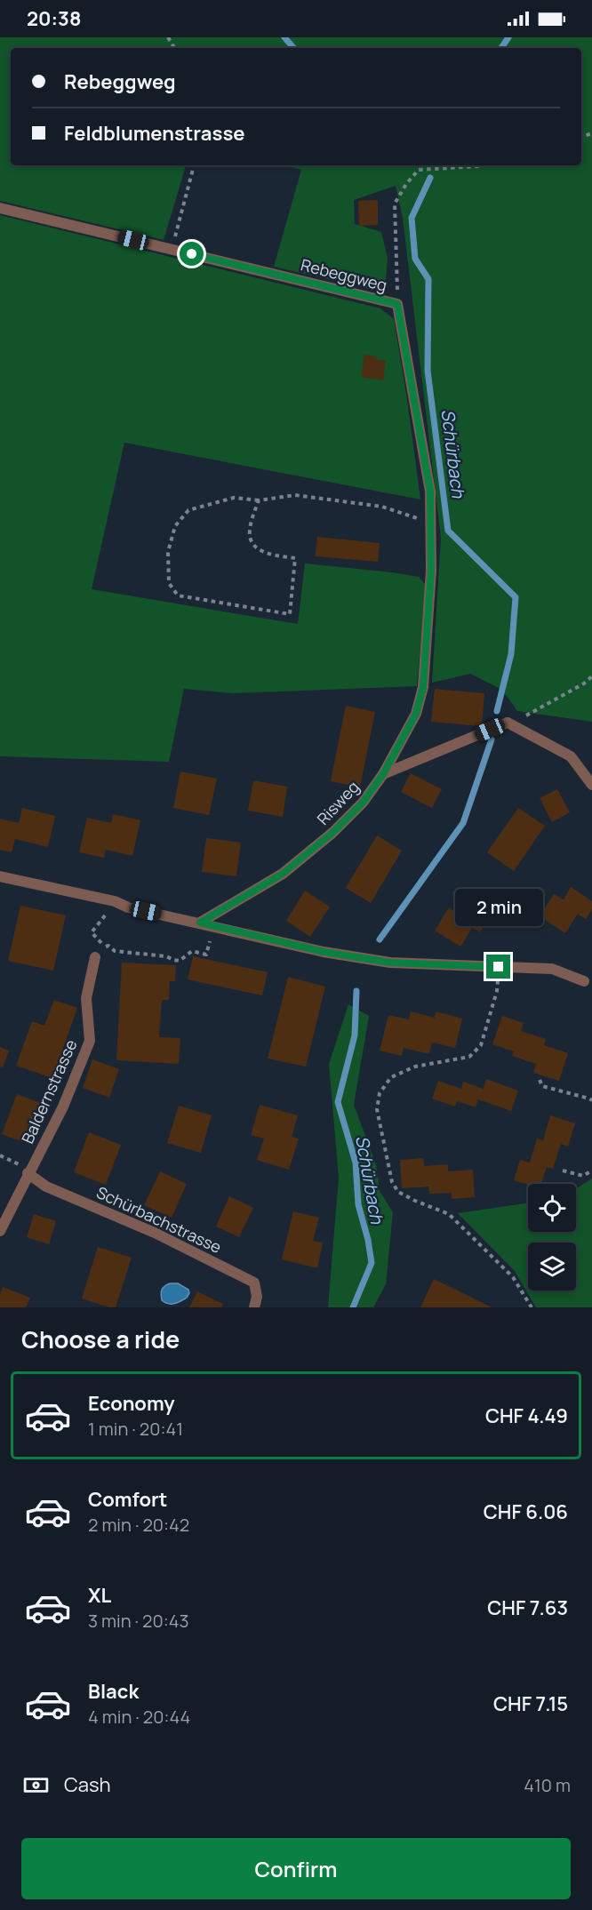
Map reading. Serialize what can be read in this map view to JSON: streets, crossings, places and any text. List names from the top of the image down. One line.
{"streets":{"street":["Rebeggweg","Risweg","Baldernstrasse","Schürbachstrasse"]},"crossings":[["Rebeggweg","Risweg"],["Baldernstrasse","Schürbachstrasse"]],"water":["Schürbach"],"page":{"status":"20:38","banner":["Rebeggweg","Feldblumenstrasse"],"bubble":"2 min","heading":"Choose a ride","list":[{"name":"Economy","note":"1 min · 20:41","value":"CHF 4.49"},{"name":"Comfort","note":"2 min · 20:42","value":"CHF 6.06"},{"name":"XL","note":"3 min · 20:43","value":"CHF 7.63"},{"name":"Black","note":"4 min · 20:44","value":"CHF 7.15"}],"pay":["Cash","410 m"],"buttons":"Confirm"}}
